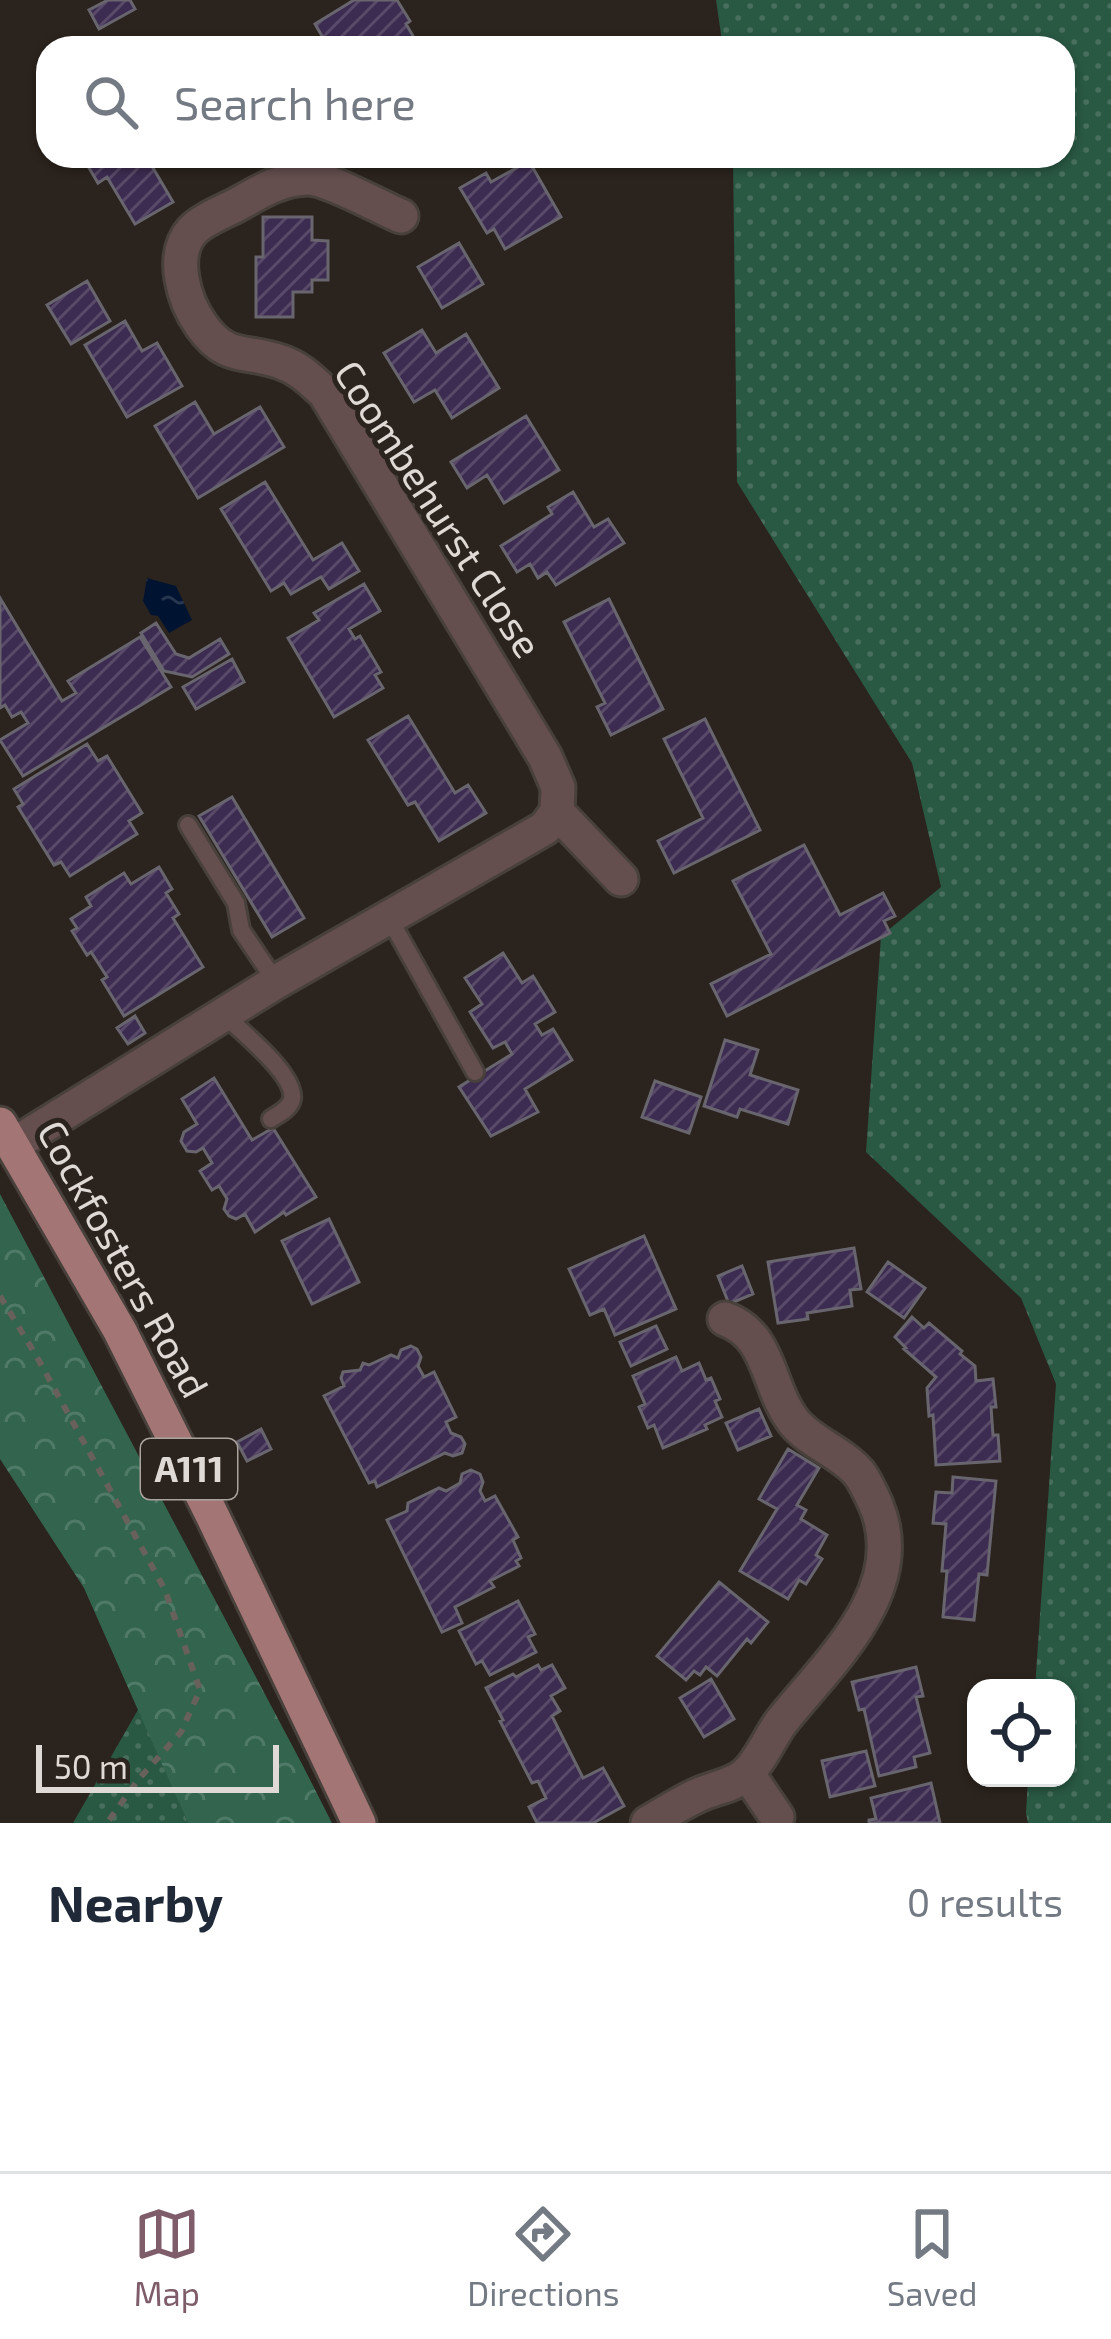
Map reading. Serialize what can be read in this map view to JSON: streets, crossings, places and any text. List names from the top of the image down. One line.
{"streets":{"main road":["Cockfosters Road","A111"],"street":["Coombehurst Close"]},"scale_bar":"50 m","page":{"search":"Search here","scale":"50 m","heading":["Nearby","0 results"],"nav":["Map","Directions","Saved"]}}
